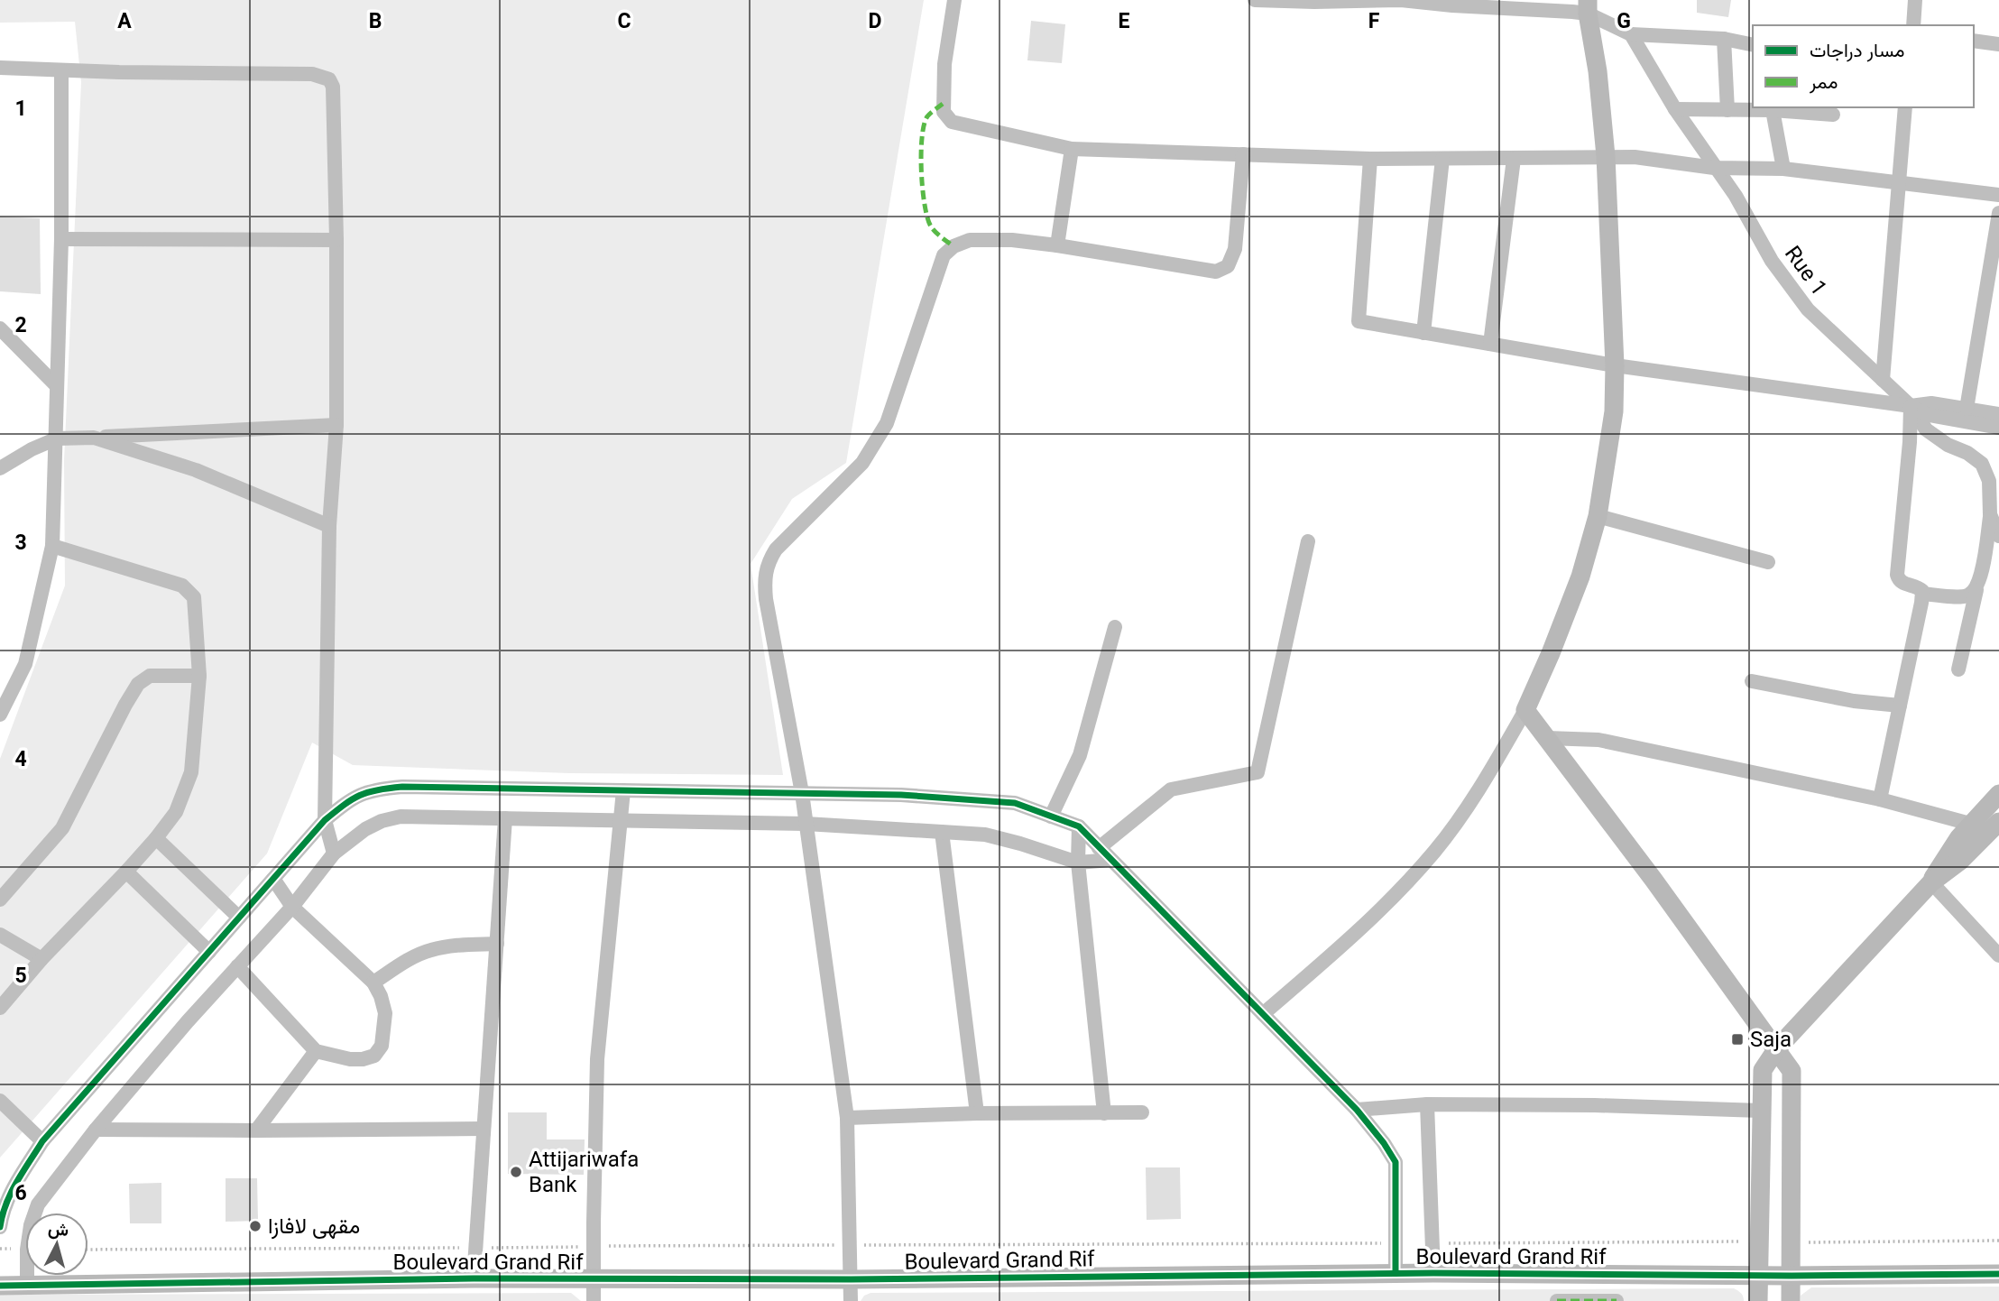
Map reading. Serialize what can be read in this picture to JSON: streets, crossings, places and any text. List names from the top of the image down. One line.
{"streets":{"street":["Rue 1","Boulevard Grand Rif"]},"places":{"transit":["Saja"],"other":["Attijariwafa Bank","مقهى لافازا"]},"legend":["مسار دراجات","ممر"],"north":"top","grid":{"columns":["A","B","C","D","E","F","G"],"rows":["1","2","3","4","5","6"]}}
